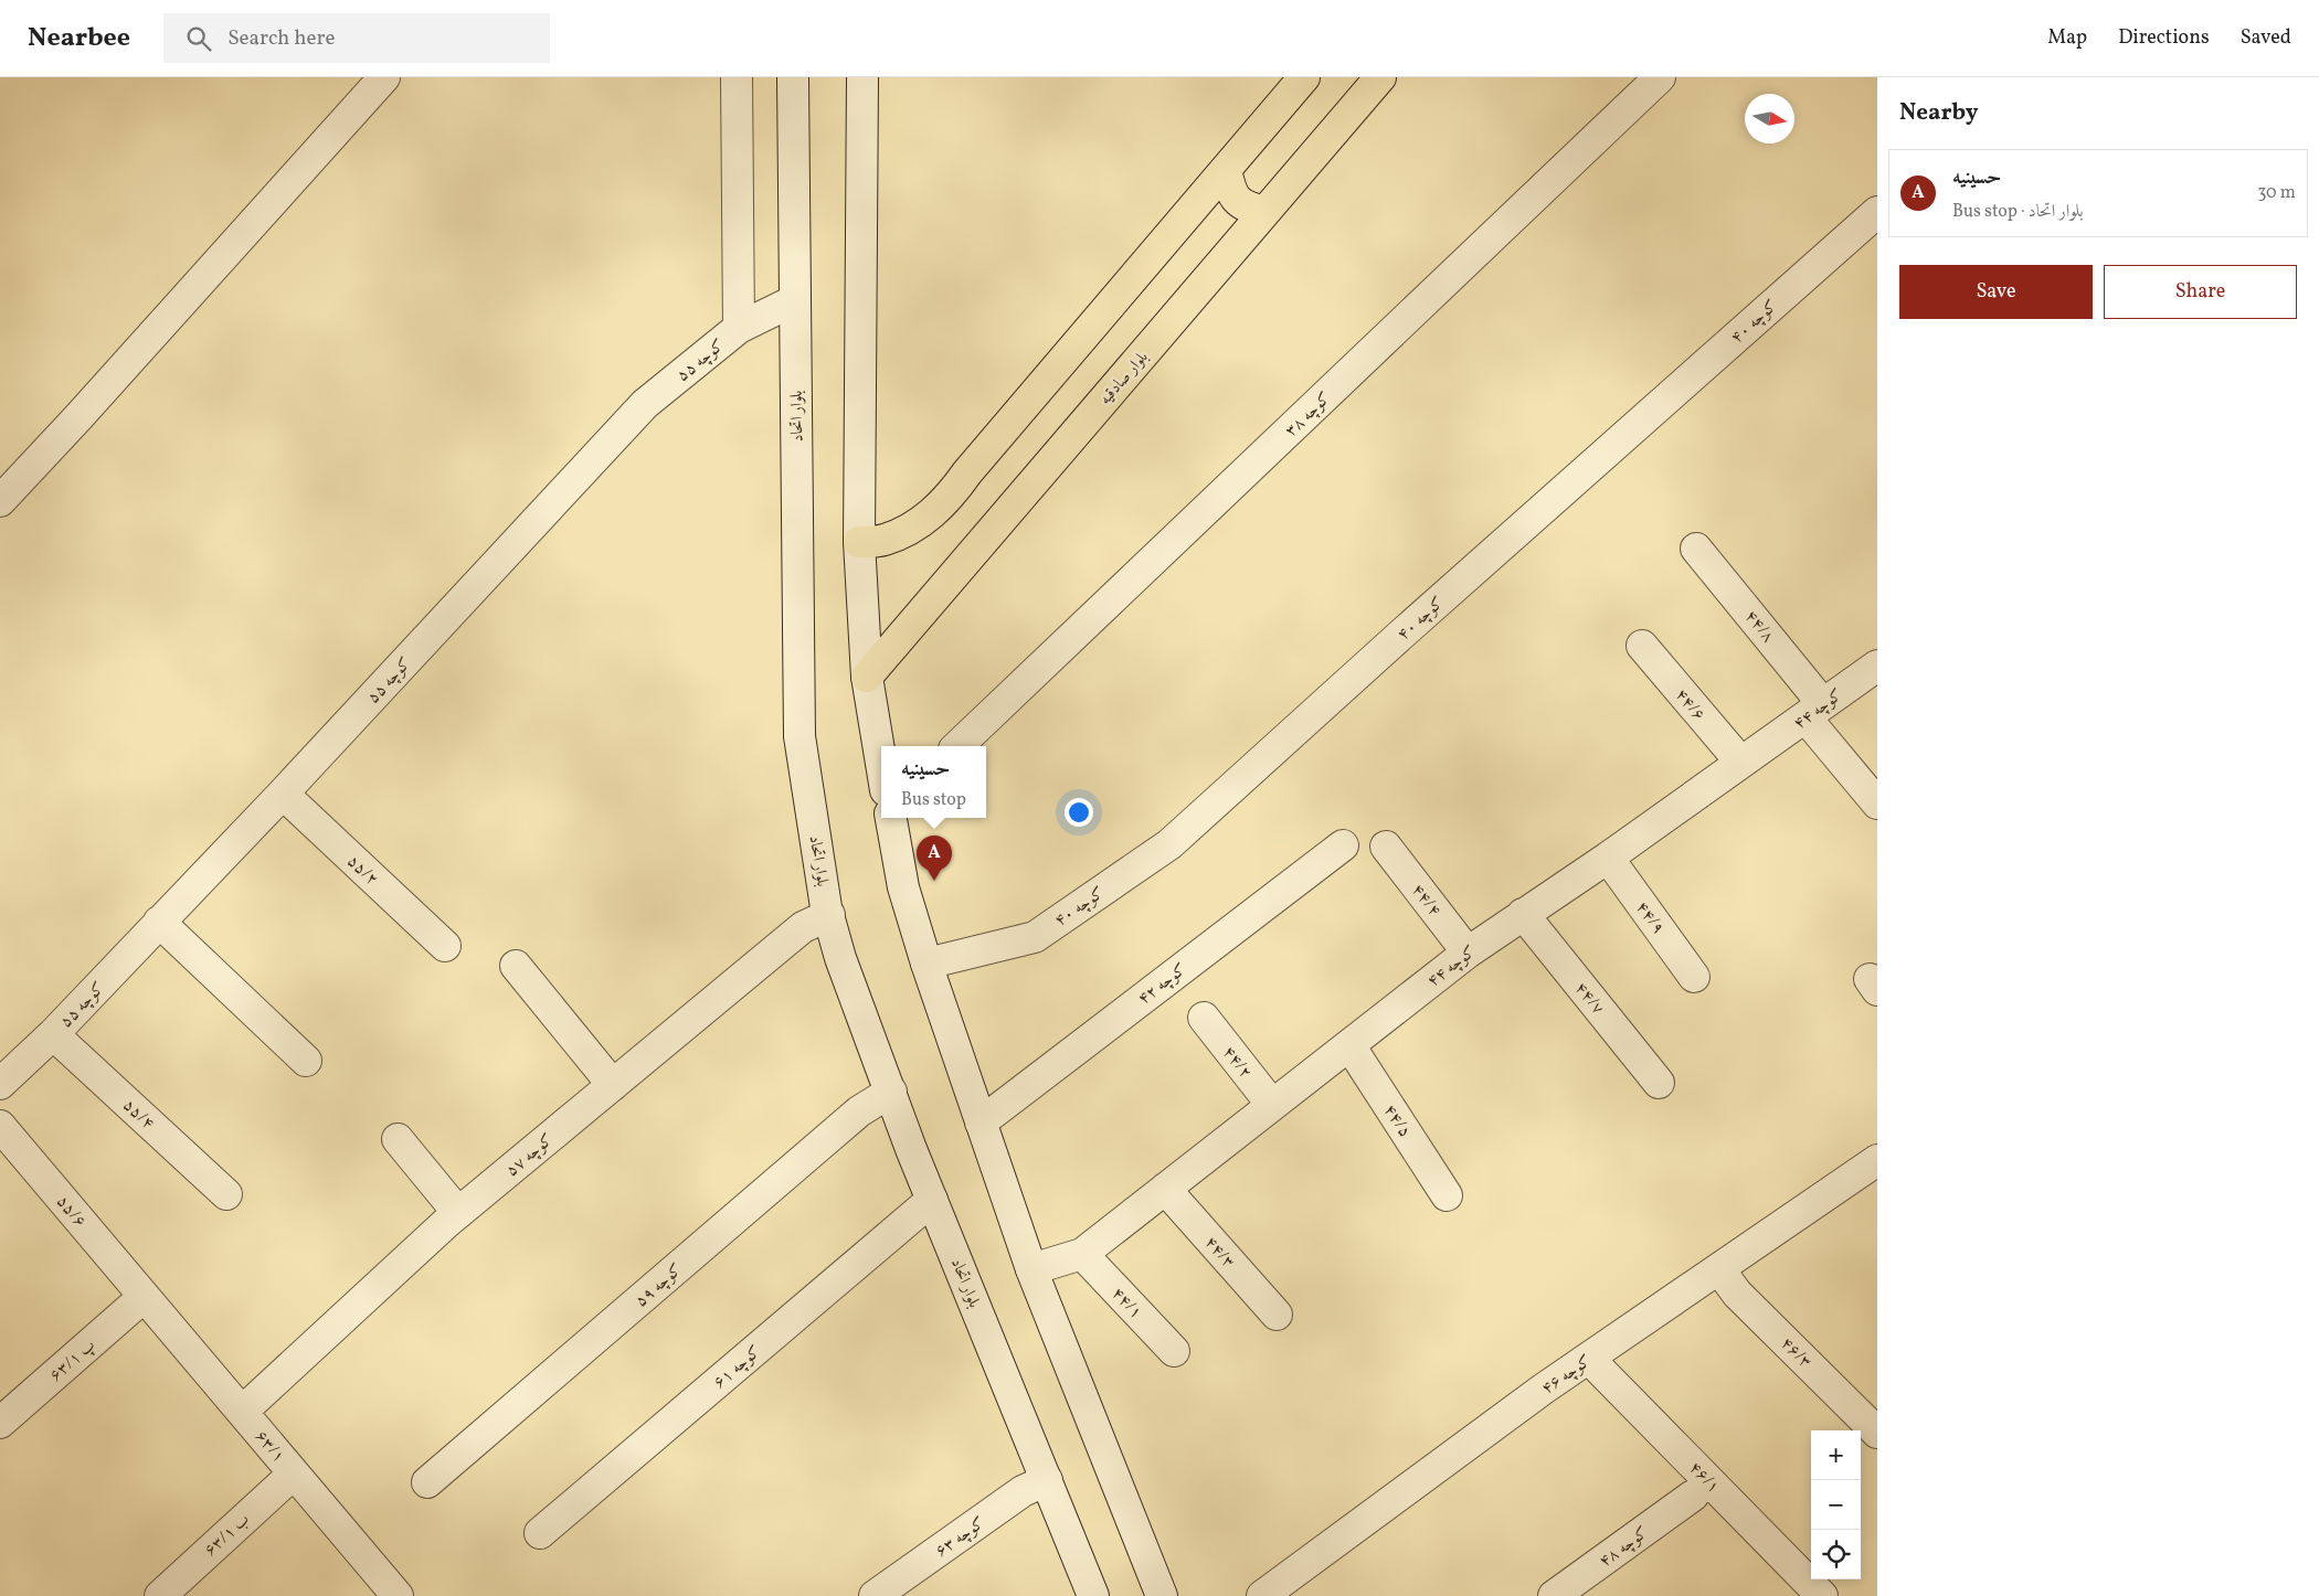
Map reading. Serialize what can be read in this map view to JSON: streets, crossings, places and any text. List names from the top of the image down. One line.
{"streets":{"main road":["بلوار صادقیه"],"street":["کوچه ۴۰","کوچه ۵۵","کوچه ۳۸","بلوار اتحاد","۴۴/۸","۴۴/۶","کوچه ۴۴","۵۵/۲","۴۴/۴","۴۴/۹","کوچه ۴۲","۴۴/۷","۴۴/۲","۵۵/۴","۴۴/۵","کوچه ۵۷","۵۵/۶","۴۴/۳","کوچه ۵۹","۴۴/۱","۴۶/۳","۶۳/۱ پ","کوچه ۶۱","کوچه ۴۶","۶۳/۱","۴۶/۱","۶۳/۱ ب","کوچه ۶۳","کوچه ۴۸"]},"crossings":[["کوچه ۵۵","بلوار اتحاد"],["کوچه ۵۵","۵۵/۲"],["کوچه ۵۵","۵۵/۴"],["بلوار اتحاد","کوچه ۵۷"],["بلوار اتحاد","کوچه ۵۹"],["بلوار اتحاد","کوچه ۶۱"],["بلوار اتحاد","کوچه ۶۳"],["۴۴/۸","کوچه ۴۴"],["۴۴/۶","کوچه ۴۴"],["کوچه ۴۴","۴۴/۴"],["کوچه ۴۴","۴۴/۹"],["کوچه ۴۴","۴۴/۷"],["کوچه ۴۴","۴۴/۲"],["کوچه ۴۴","۴۴/۵"],["کوچه ۴۴","۴۴/۳"],["کوچه ۴۴","۴۴/۱"],["کوچه ۵۷","۶۳/۱"],["۵۵/۶","۶۳/۱ پ"],["۵۵/۶","۶۳/۱"],["۴۶/۳","کوچه ۴۶"],["۶۳/۱ پ","۶۳/۱"],["کوچه ۴۶","۴۶/۱"],["۶۳/۱","۶۳/۱ ب"]],"north":"right","page":{"header":"Nearbee","search":"Search here","nav":["Map","Directions","Saved"],"heading":"Nearby","list":[{"mark":"A","name":"حسینیه","note":"Bus stop · بلوار اتحاد","value":"30 m"}],"buttons":["Save","Share"],"popup":["حسینیه","Bus stop"],"pins":"A","map_buttons":["+","−"]}}
